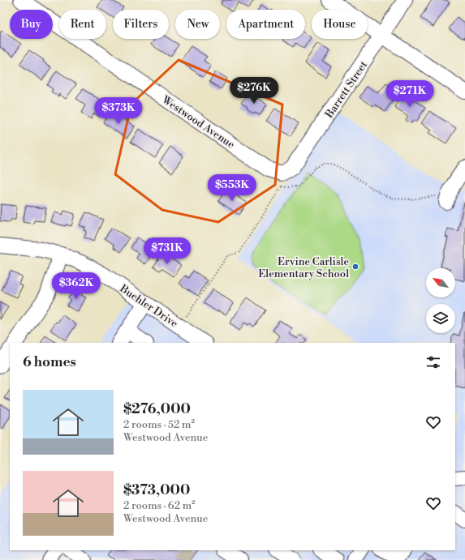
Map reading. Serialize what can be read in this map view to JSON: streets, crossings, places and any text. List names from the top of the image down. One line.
{"streets":{"street":["Barrett Street","Westwood Avenue","Buehler Drive"]},"crossings":[["Barrett Street","Westwood Avenue"]],"places":["Ervine Carlisle Elementary School"],"north":"top left","page":{"chip":["Buy","Rent","Filters","New","Apartment","House"],"price":["$276K","$271K","$373K","$553K","$731K","$362K"],"heading":"6 homes","list":[{"name":"$276,000","note":"2 rooms · 52 m² · Westwood Avenue"},{"name":"$373,000","note":"2 rooms · 62 m² · Westwood Avenue"}]}}
